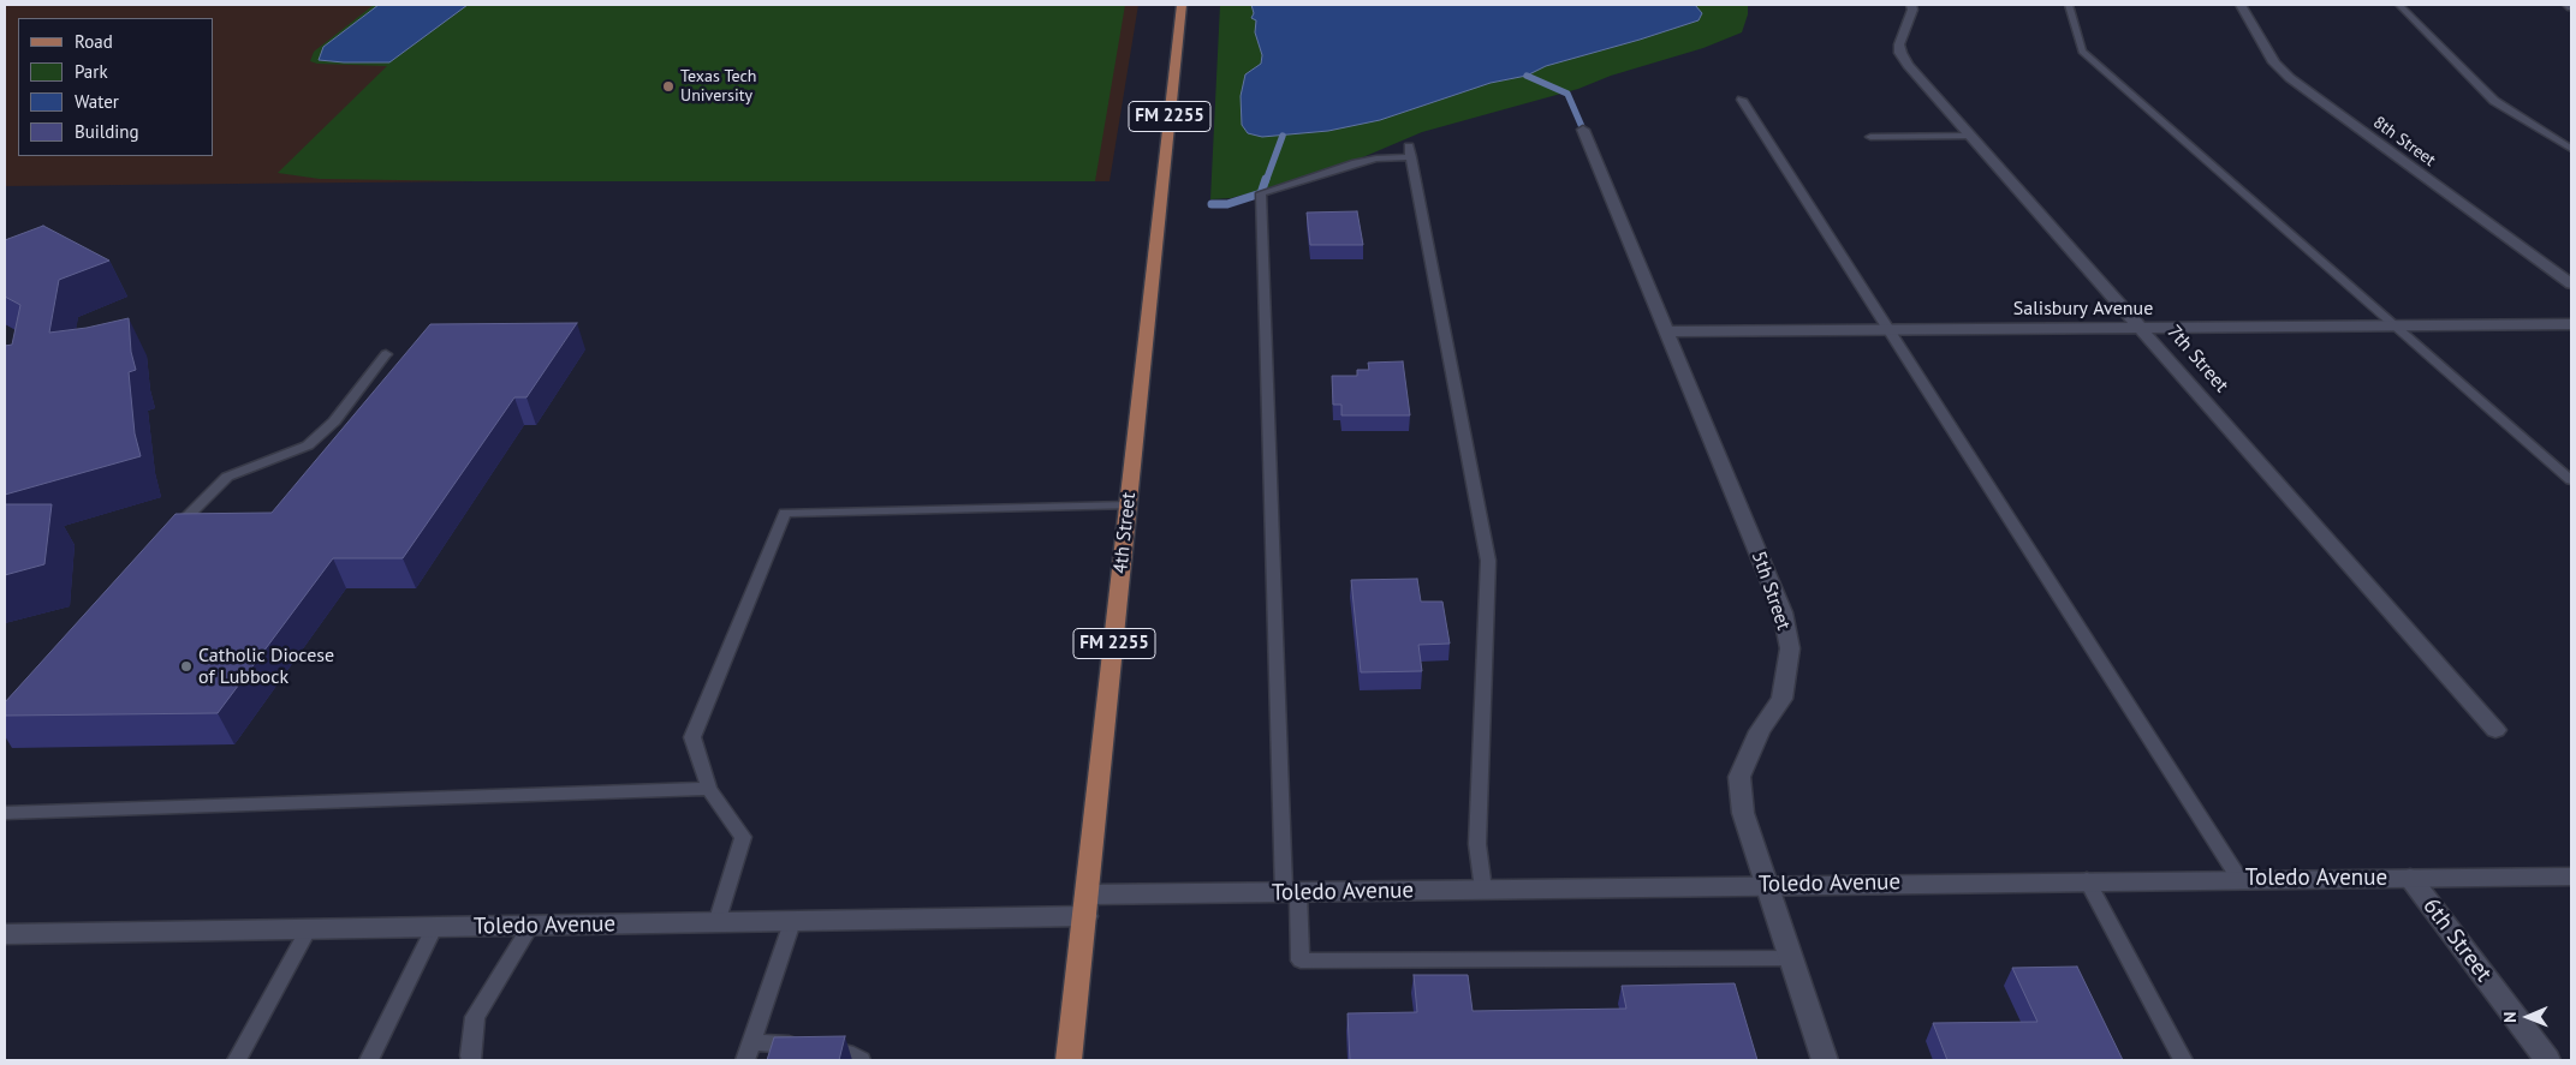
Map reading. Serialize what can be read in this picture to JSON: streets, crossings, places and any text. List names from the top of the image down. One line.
{"streets":{"main road":["FM 2255","4th Street"],"street":["8th Street","Salisbury Avenue","7th Street","5th Street","Toledo Avenue","6th Street"]},"crossings":[["Salisbury Avenue","7th Street"],["Salisbury Avenue","5th Street"],["4th Street","Toledo Avenue"],["5th Street","Toledo Avenue"],["Toledo Avenue","6th Street"]],"places":["Texas Tech University","Catholic Diocese of Lubbock"],"legend":["Road","Park","Water","Building"],"north":"left"}
